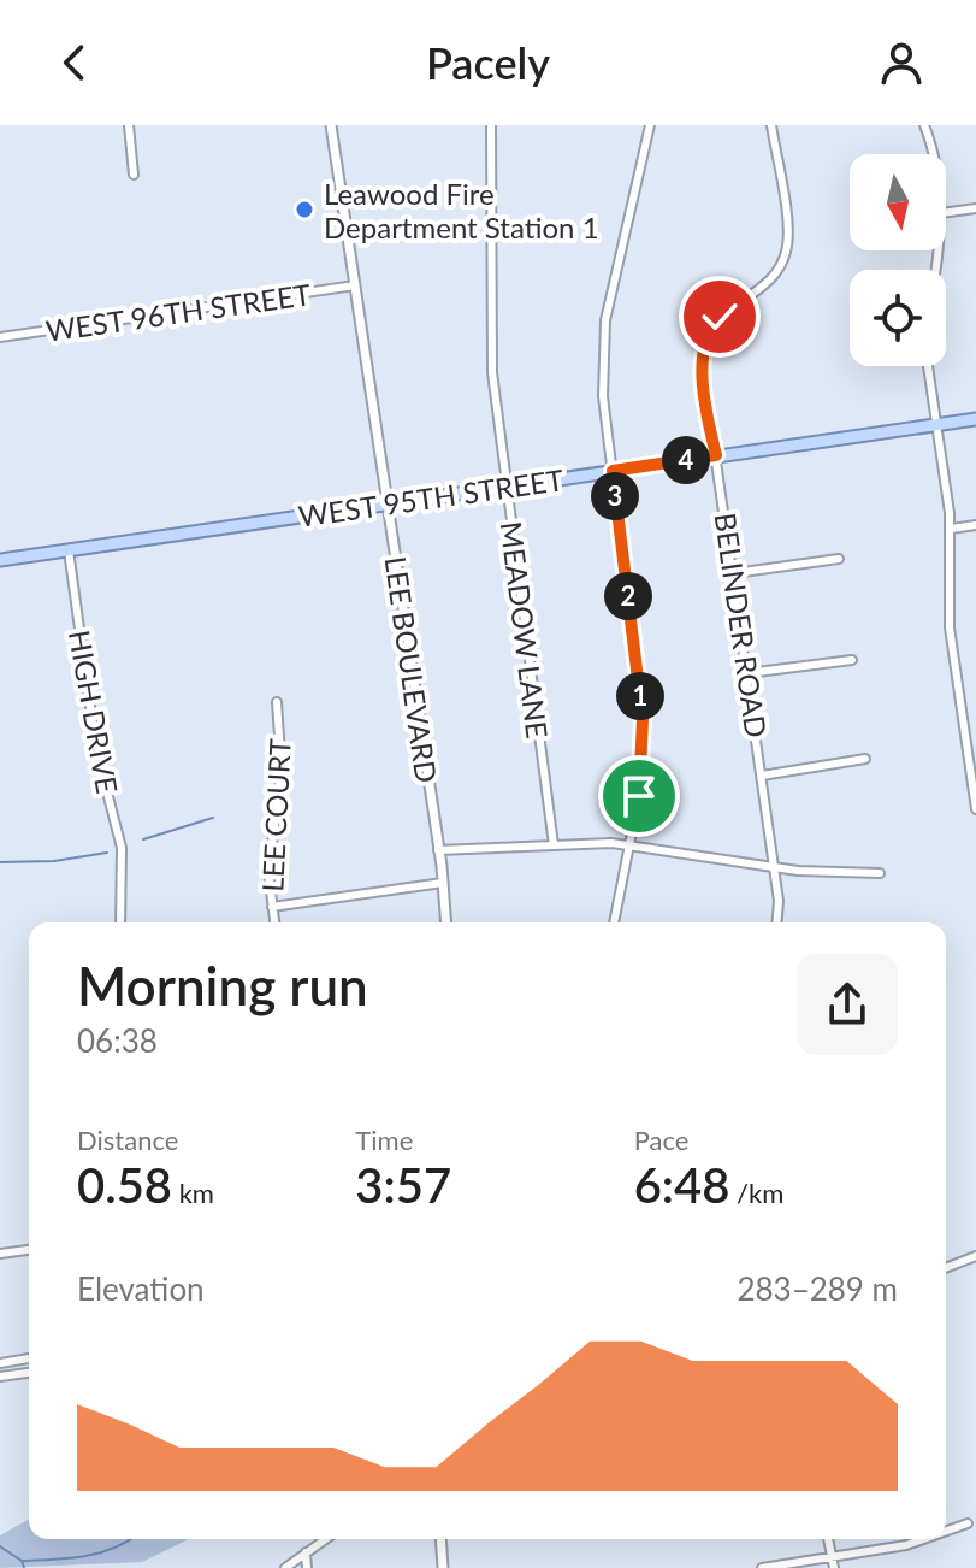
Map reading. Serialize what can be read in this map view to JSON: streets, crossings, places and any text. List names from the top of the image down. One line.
{"streets":{"main road":["WEST 95TH STREET"],"street":["WEST 96TH STREET","BELINDER ROAD","MEADOW LANE","LEE BOULEVARD","HIGH DRIVE","LEE COURT"]},"crossings":[["WEST 96TH STREET","LEE BOULEVARD"],["WEST 95TH STREET","BELINDER ROAD"],["WEST 95TH STREET","MEADOW LANE"],["WEST 95TH STREET","LEE BOULEVARD"],["WEST 95TH STREET","HIGH DRIVE"]],"places":["Leawood Fire Department Station 1"],"north":"bottom","page":{"header":"Pacely","pins":["4","3","2","1"],"heading":["Morning run","06:38"],"stats":[["Distance","0.58 km"],["Time","3:57"],["Pace","6:48 /km"]],"chart":["Elevation","283–289 m"]}}
